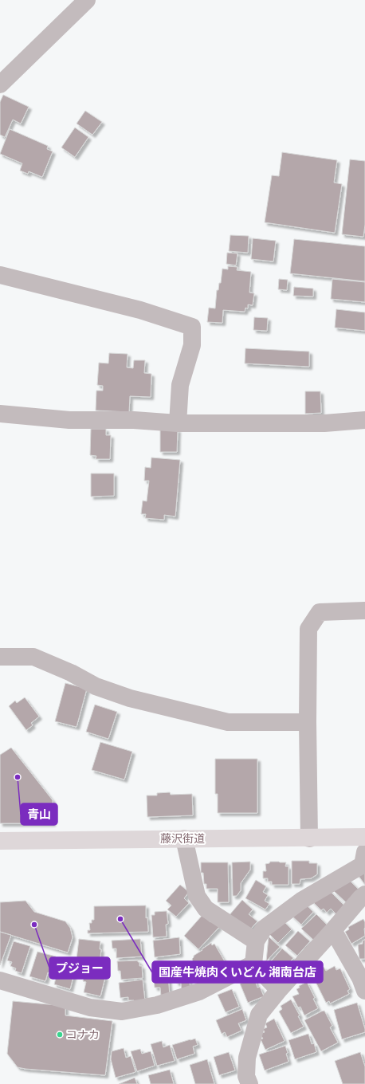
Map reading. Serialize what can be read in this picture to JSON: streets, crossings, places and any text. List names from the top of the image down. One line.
{"streets":{"highway":["藤沢街道"]},"places":["青山","国産牛焼肉くいどん 湘南台店","プジョー","コナカ"]}
